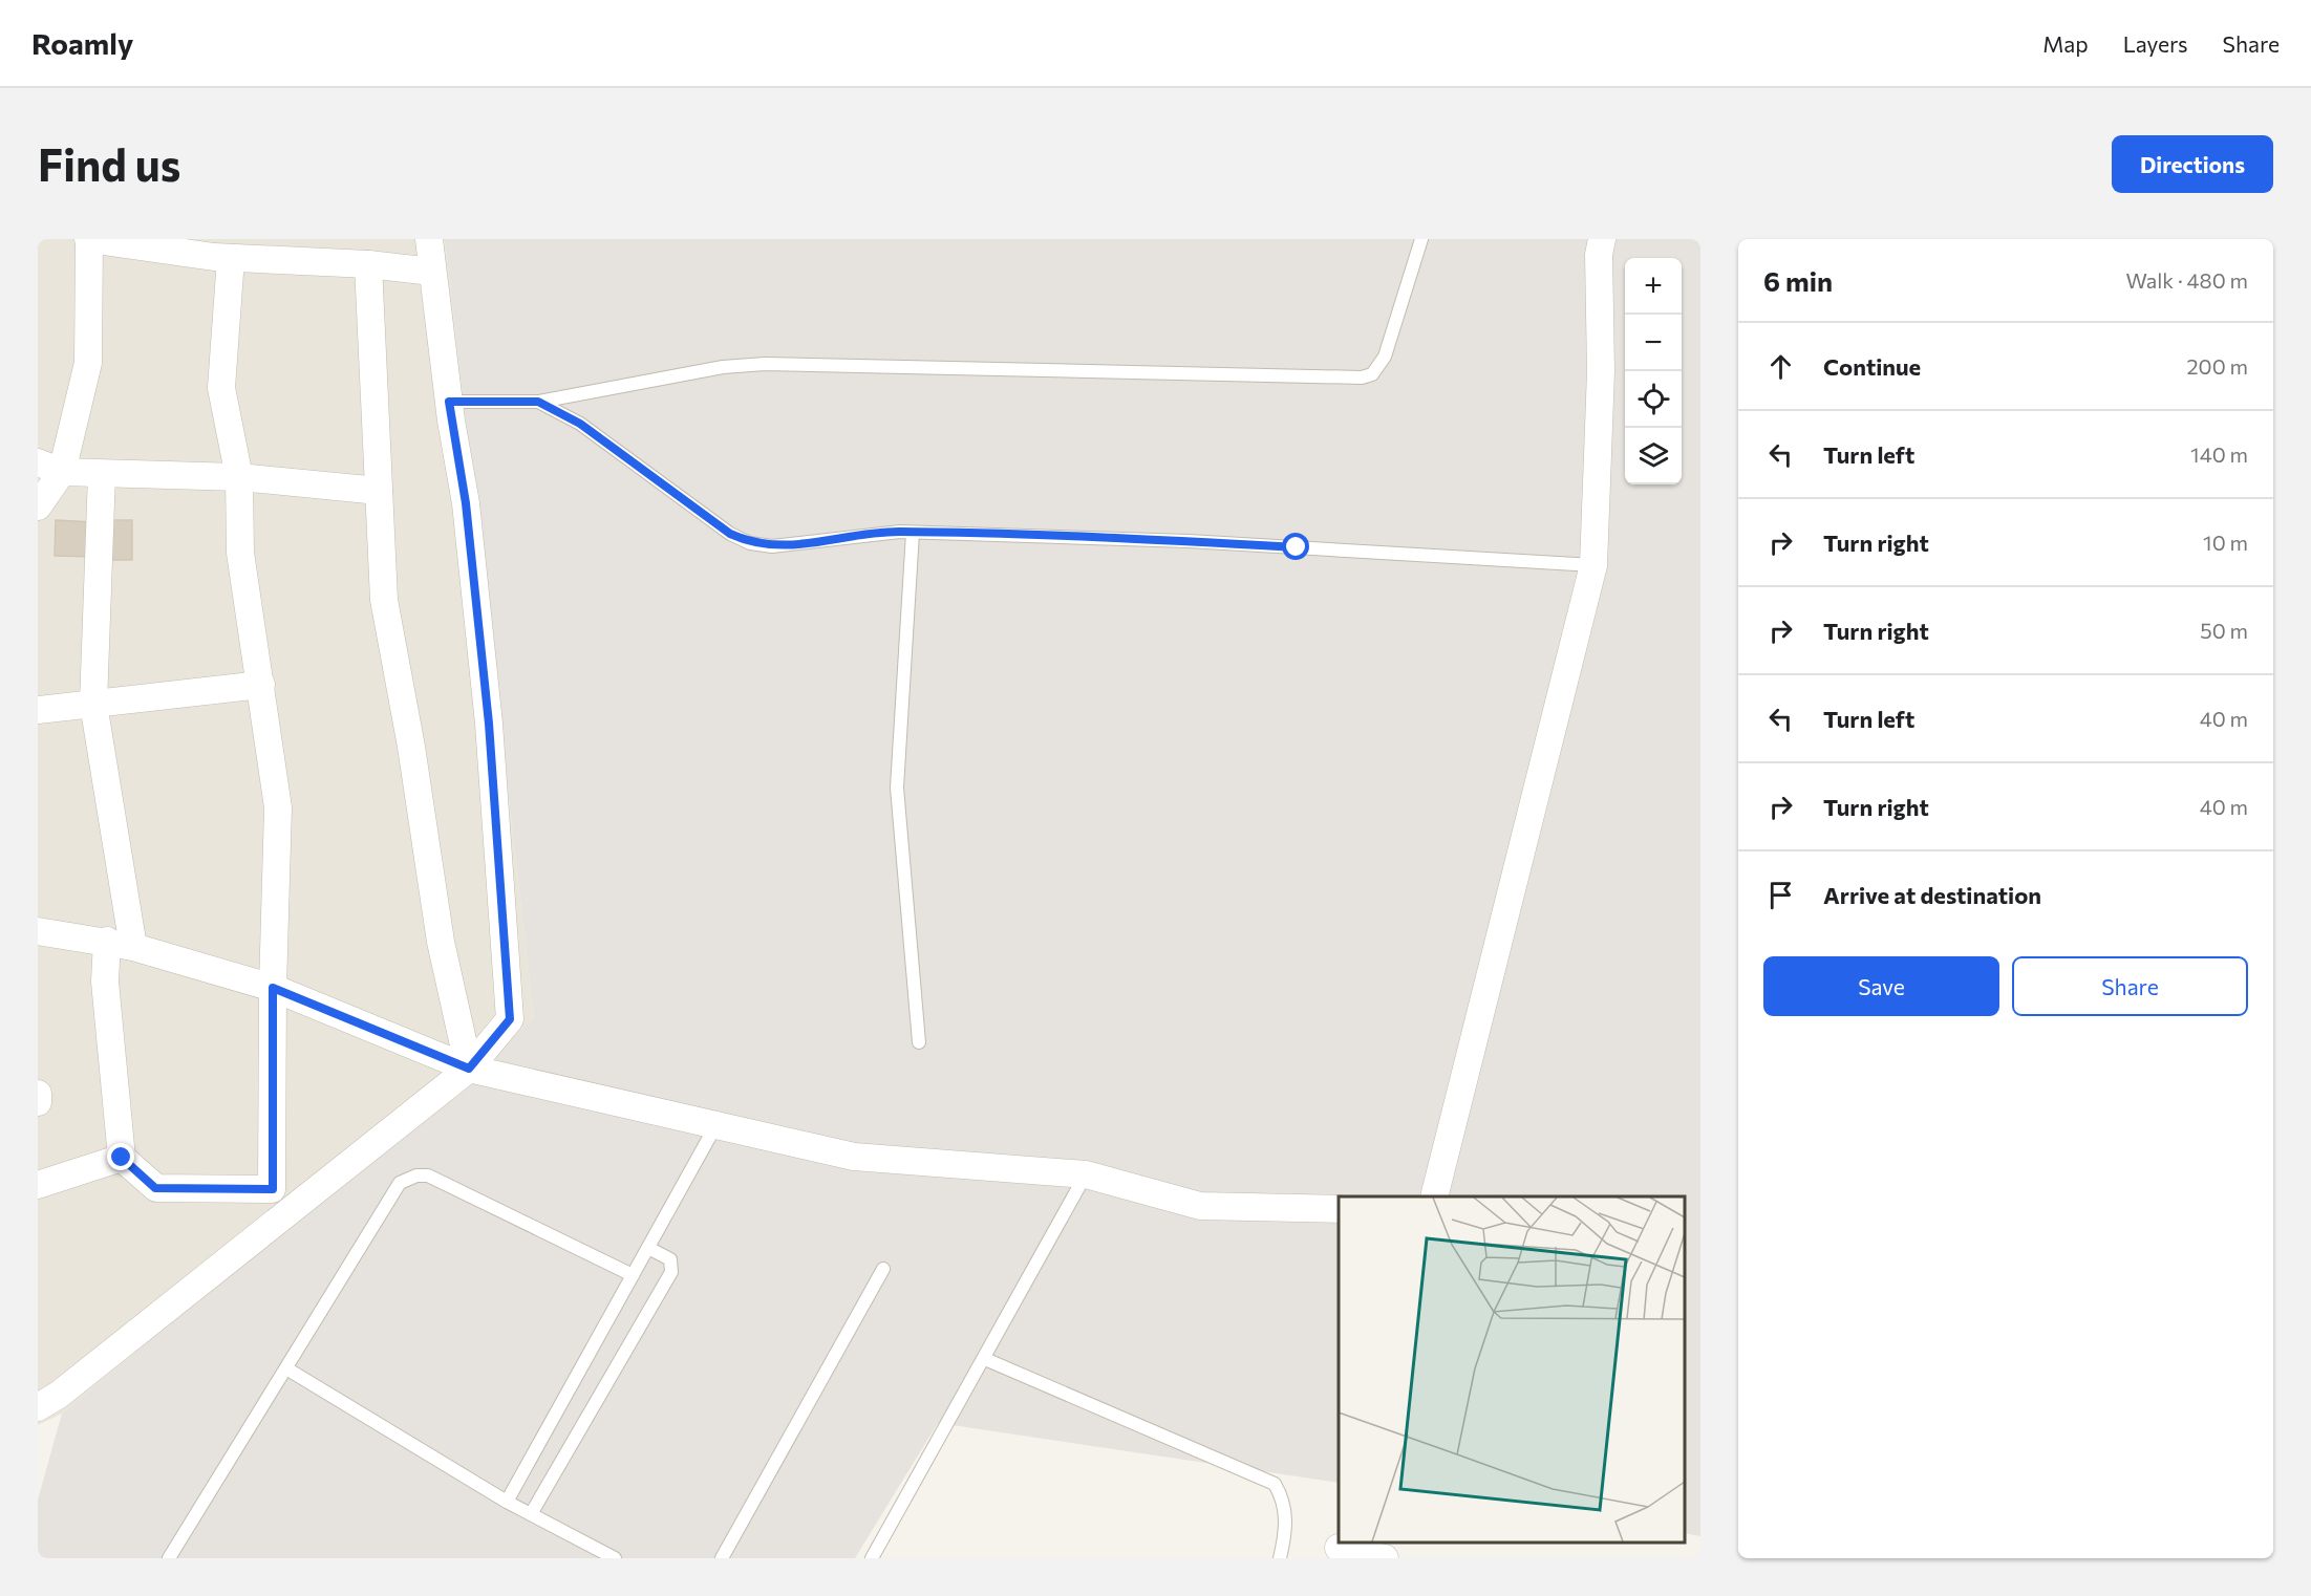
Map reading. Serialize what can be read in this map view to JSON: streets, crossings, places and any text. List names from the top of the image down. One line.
{"page":{"header":"Roamly","nav":["Map","Layers","Share"],"buttons":["Directions",["Save","Share"]],"title":"Find us","heading":["6 min","Walk · 480 m"],"map_buttons":["+","−"],"list":[["Continue","200 m"],["Turn left","140 m"],["Turn right","10 m"],["Turn right","50 m"],["Turn left","40 m"],["Turn right","40 m"],"Arrive at destination"]}}
